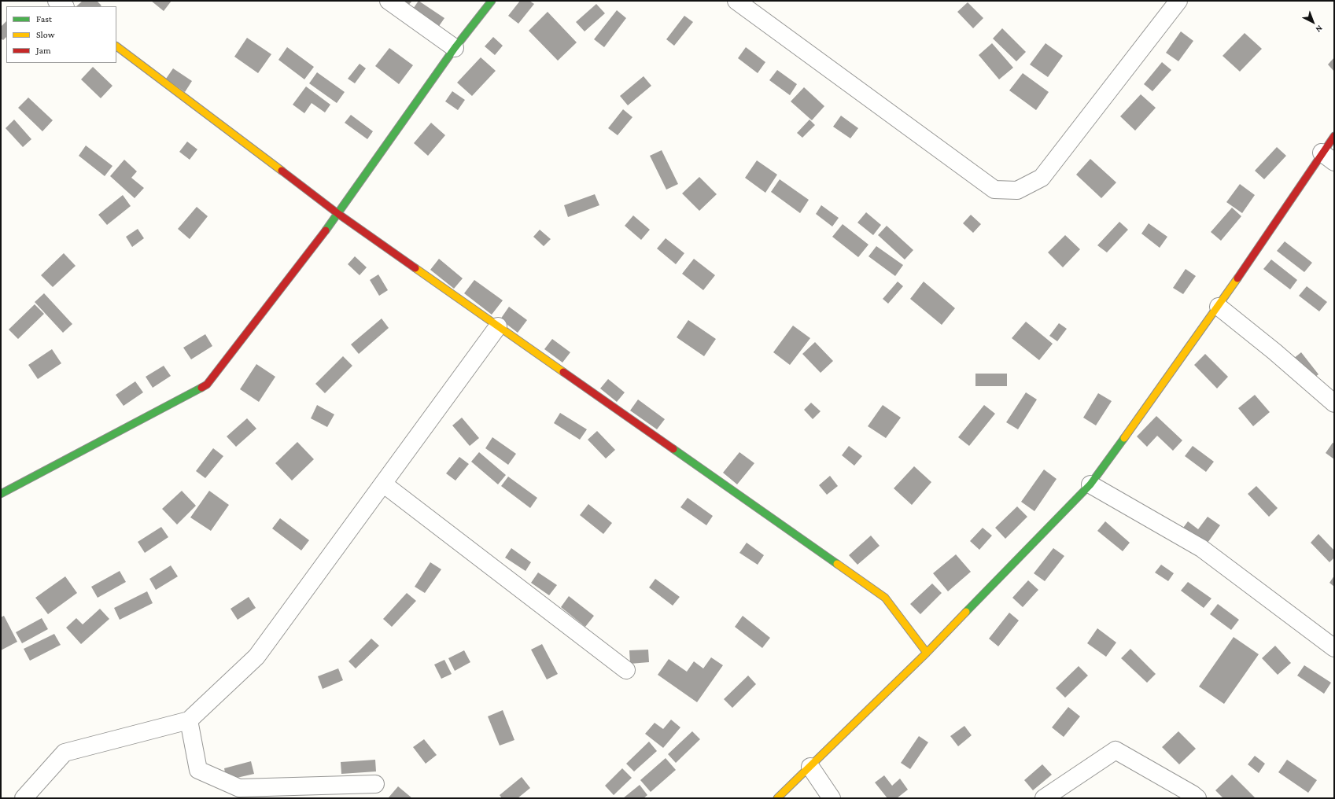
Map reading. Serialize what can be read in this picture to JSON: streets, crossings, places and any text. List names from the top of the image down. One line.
{"legend":["Fast","Slow","Jam"],"north":"bottom right"}
